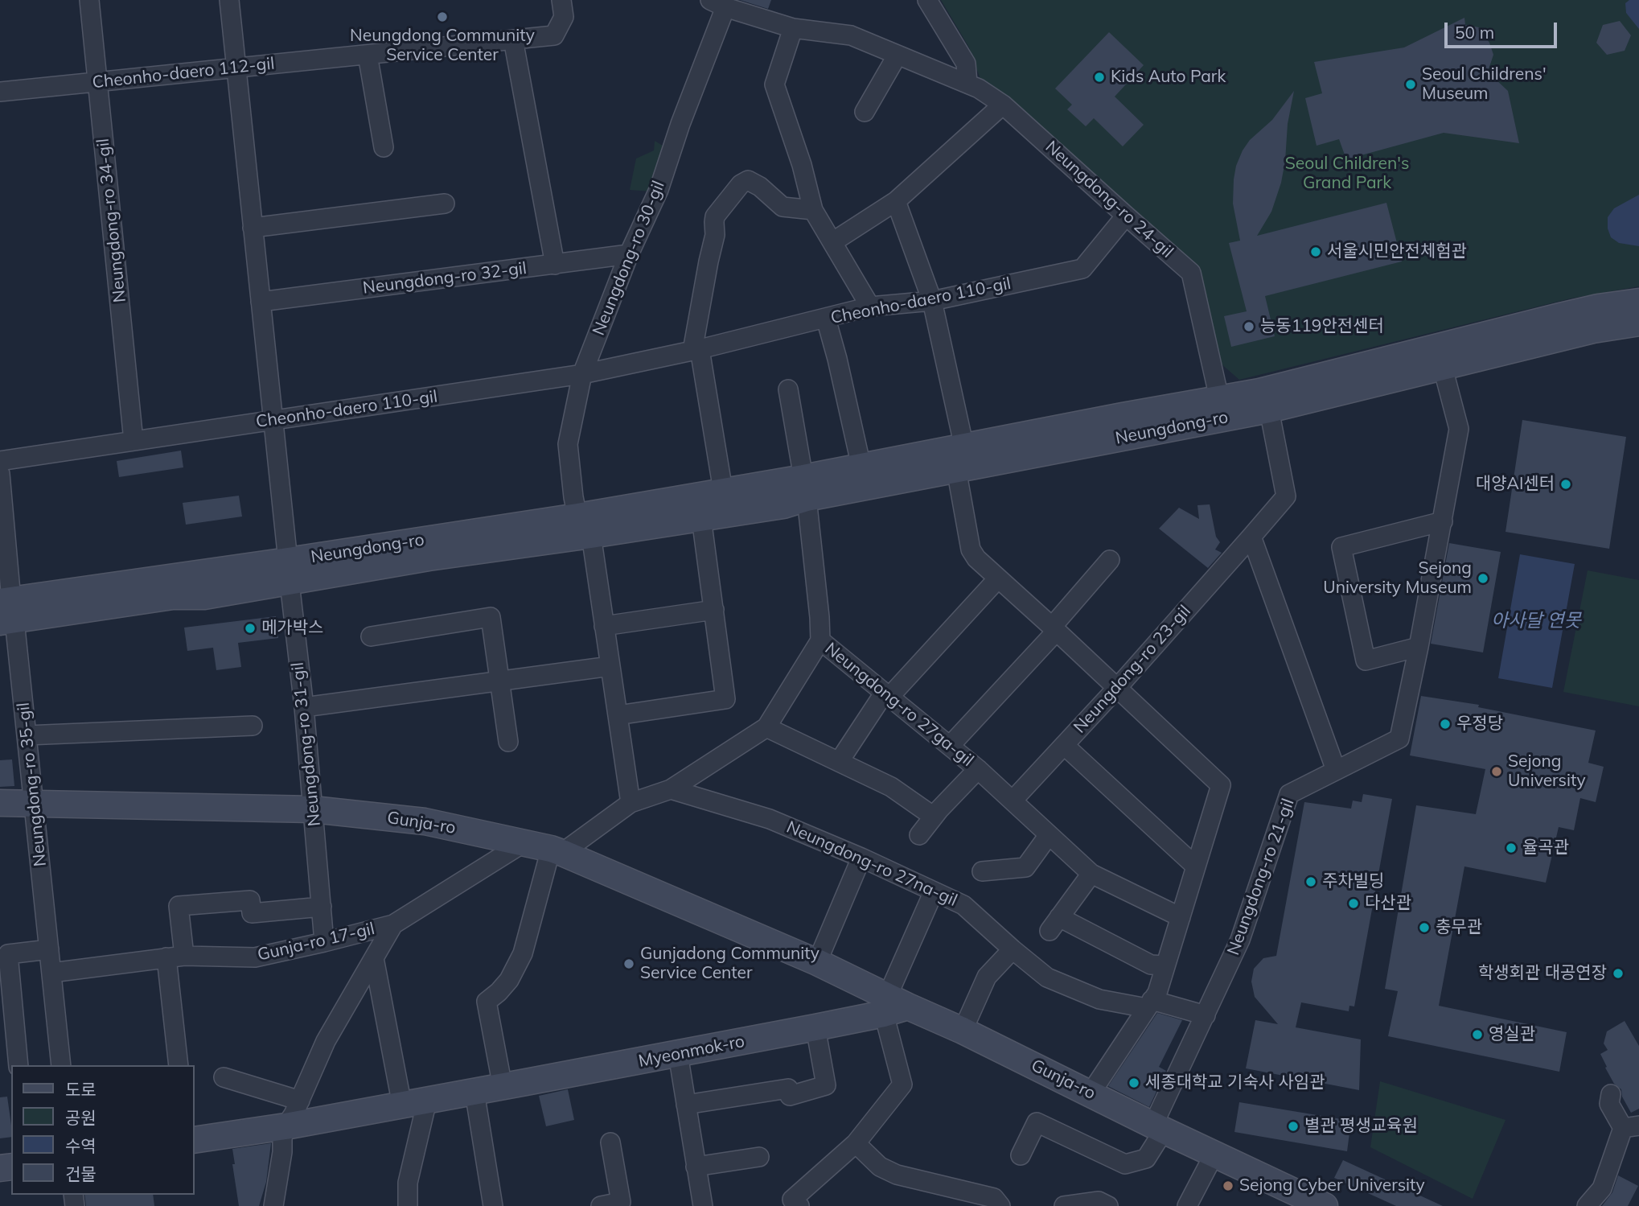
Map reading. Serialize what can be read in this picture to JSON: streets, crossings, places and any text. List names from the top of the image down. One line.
{"streets":{"main road":["Neungdong-ro","Gunja-ro","Myeonmok-ro"],"street":["Cheonho-daero 112-gil","Neungdong-ro 24-gil","Neungdong-ro 34-gil","Neungdong-ro 30-gil","Neungdong-ro 32-gil","Cheonho-daero 110-gil","Neungdong-ro 23-gil","Neungdong-ro 27ga-gil","Neungdong-ro 31-gil","Neungdong-ro 35-gil","Neungdong-ro 27na-gil","Neungdong-ro 21-gil","Gunja-ro 17-gil"]},"crossings":[["Cheonho-daero 112-gil","Neungdong-ro 34-gil"],["Neungdong-ro 24-gil","Neungdong-ro 30-gil"],["Neungdong-ro 24-gil","Cheonho-daero 110-gil"],["Neungdong-ro 24-gil","Neungdong-ro"],["Neungdong-ro 34-gil","Cheonho-daero 110-gil"],["Neungdong-ro 30-gil","Neungdong-ro 32-gil"],["Neungdong-ro 30-gil","Cheonho-daero 110-gil"],["Neungdong-ro 30-gil","Neungdong-ro"],["Neungdong-ro","Neungdong-ro 23-gil"],["Neungdong-ro","Neungdong-ro 31-gil"],["Neungdong-ro","Neungdong-ro 35-gil"],["Neungdong-ro","Neungdong-ro 21-gil"],["Neungdong-ro 23-gil","Neungdong-ro 27ga-gil"],["Neungdong-ro 31-gil","Gunja-ro"],["Neungdong-ro 31-gil","Gunja-ro 17-gil"],["Neungdong-ro 35-gil","Gunja-ro"],["Neungdong-ro 35-gil","Gunja-ro 17-gil"],["Gunja-ro","Neungdong-ro 21-gil"],["Gunja-ro","Gunja-ro 17-gil"],["Gunja-ro","Myeonmok-ro"],["Neungdong-ro 27na-gil","Neungdong-ro 21-gil"]],"water":["아사달 연못"],"parks":["Seoul Children's Grand Park"],"places":["Neungdong Community Service Center","Kids Auto Park","Seoul Childrens' Museum","서울시민안전체험관","능동119안전센터","대양AI센터","Sejong University Museum","메가박스","우정당","Sejong University","율곡관","주차빌딩","다산관","충무관","Gunjadong Community Service Center","학생회관 대공연장","영실관","세종대학교 기숙사 사임관","별관 평생교육원","Sejong Cyber University"],"legend":["도로","공원","수역","건물"],"scale_bar":"50 m"}
